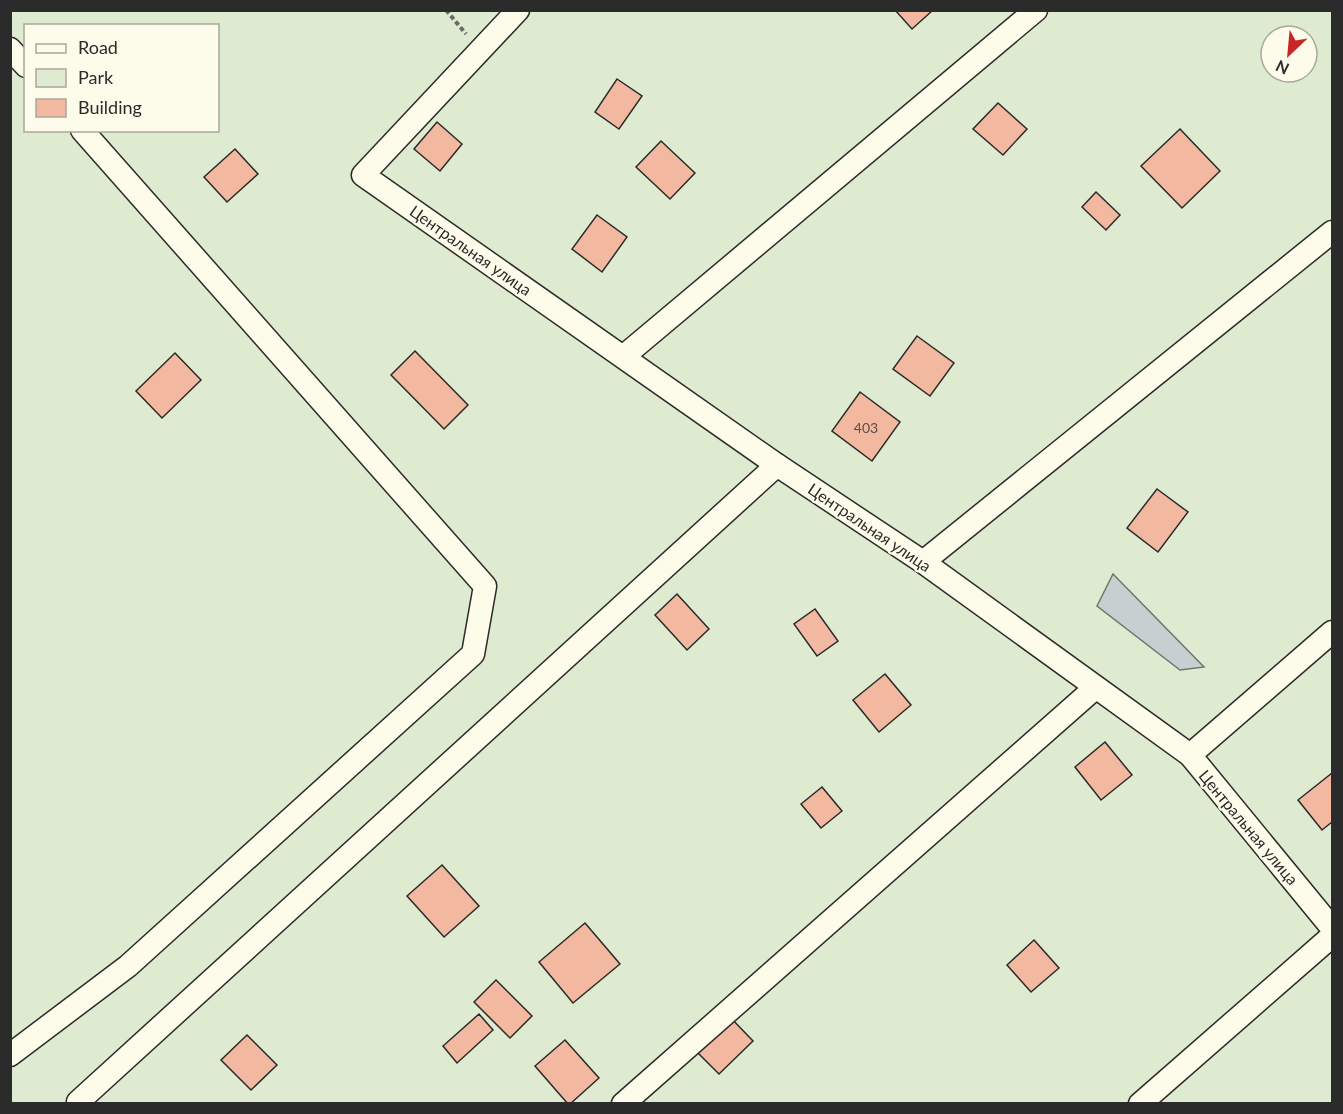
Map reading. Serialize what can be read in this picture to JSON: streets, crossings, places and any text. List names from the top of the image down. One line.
{"streets":{"street":["Центральная улица"]},"house_numbers":["403"],"legend":["Road","Park","Building"],"north":"bottom left"}
